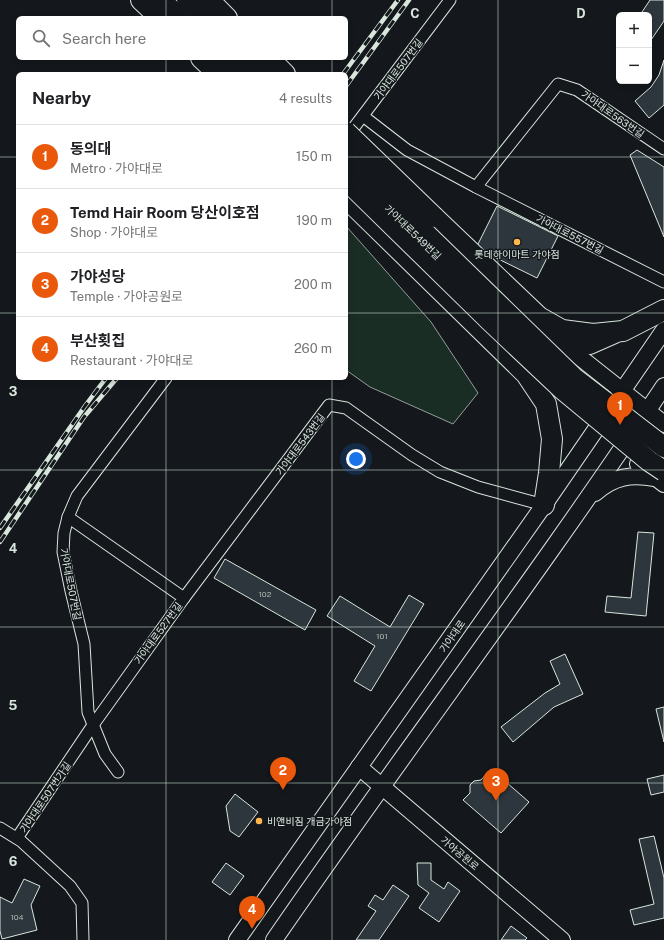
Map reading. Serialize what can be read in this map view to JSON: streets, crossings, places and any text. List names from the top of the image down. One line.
{"streets":{"main road":["가야대로549번길","가야대로","가야공원로"],"street":["가야대로507번길","가야대로563번길","가야대로557번길","가야대로543번길","가야대로527번길","가야대로507번가길"]},"crossings":[["가야대로507번길","가야대로557번길"],["가야대로507번길","가야대로527번길"],["가야대로507번길","가야대로507번가길"],["가야대로563번길","가야대로557번길"],["가야대로543번길","가야대로527번길"],["가야대로543번길","가야대로"],["가야대로527번길","가야대로507번가길"],["가야대로","가야공원로"]],"places":["롯데하이마트 가야점","비앤비짐 개금가야점"],"house_numbers":["102","101","104"],"page":{"map_buttons":["+","−"],"search":"Search here","heading":["Nearby","4 results"],"list":[{"mark":"1","name":"동의대","note":"Metro · 가야대로","value":"150 m"},{"mark":"2","name":"Temd Hair Room 당산이호점","note":"Shop · 가야대로","value":"190 m"},{"mark":"3","name":"가야성당","note":"Temple · 가야공원로","value":"200 m"},{"mark":"4","name":"부산횟집","note":"Restaurant · 가야대로","value":"260 m"}],"pins":["1","2","3","4"]},"grid":{"columns":["C","D"],"rows":["3","4","5","6"]}}
